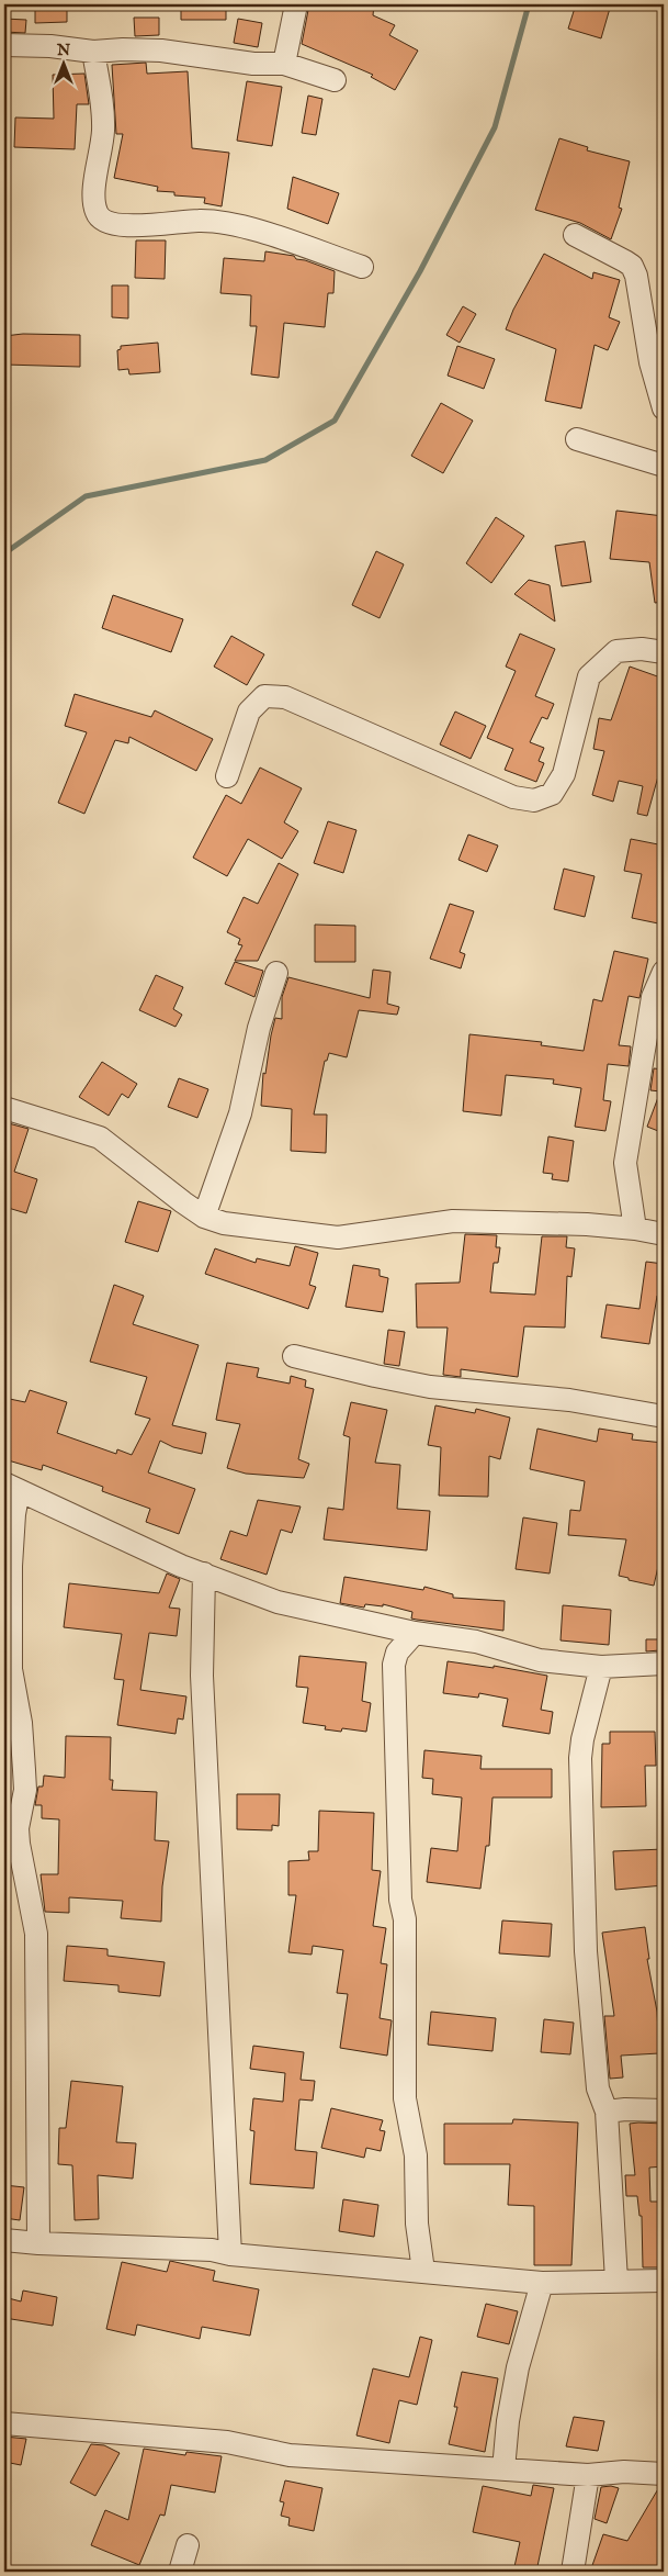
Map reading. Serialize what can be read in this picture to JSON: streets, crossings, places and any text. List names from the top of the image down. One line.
{"north":"top"}
